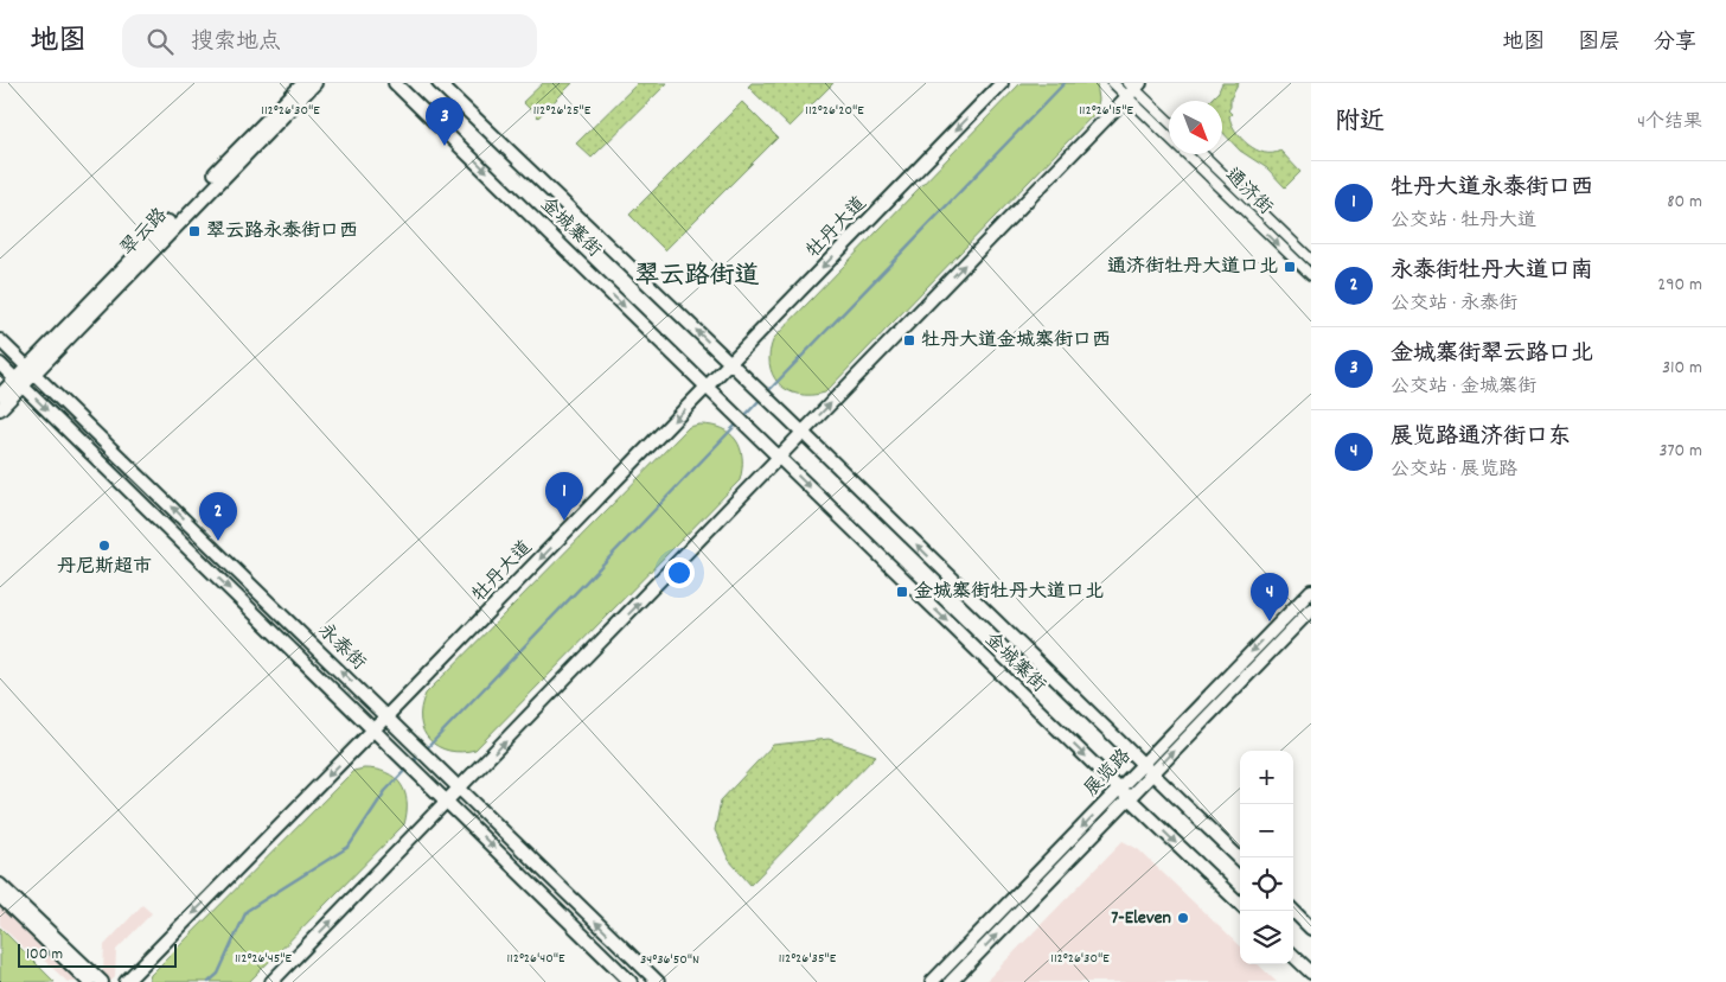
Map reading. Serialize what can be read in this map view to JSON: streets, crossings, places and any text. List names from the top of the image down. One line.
{"streets":{"main road":["金城寨街","牡丹大道","翠云路","永泰街","展览路"],"street":["通济街"]},"crossings":[["金城寨街","牡丹大道"],["金城寨街","展览路"],["牡丹大道","永泰街"],["翠云路","永泰街"]],"districts":["翠云路街道"],"places":{"transit":["翠云路永泰街口西","通济街牡丹大道口北","牡丹大道金城寨街口西","金城寨街牡丹大道口北"],"other":["丹尼斯超市","7-Eleven"]},"scale_bar":"100 m","north":"bottom right","page":{"header":"地图","search":"搜索地点","nav":["地图","图层","分享"],"heading":["附近","4个结果"],"pins":["3","1","2","4"],"list":[{"mark":"1","name":"牡丹大道永泰街口西","note":"公交站 · 牡丹大道","value":"80 m"},{"mark":"2","name":"永泰街牡丹大道口南","note":"公交站 · 永泰街","value":"290 m"},{"mark":"3","name":"金城寨街翠云路口北","note":"公交站 · 金城寨街","value":"310 m"},{"mark":"4","name":"展览路通济街口东","note":"公交站 · 展览路","value":"370 m"}],"map_buttons":["+","−"],"scale":"100 m"},"coordinates":["112°26'30\"E","112°26'25\"E","112°26'20\"E","112°26'15\"E","112°26'45\"E","112°26'40\"E","112°26'35\"E","34°36'50\"N"]}
